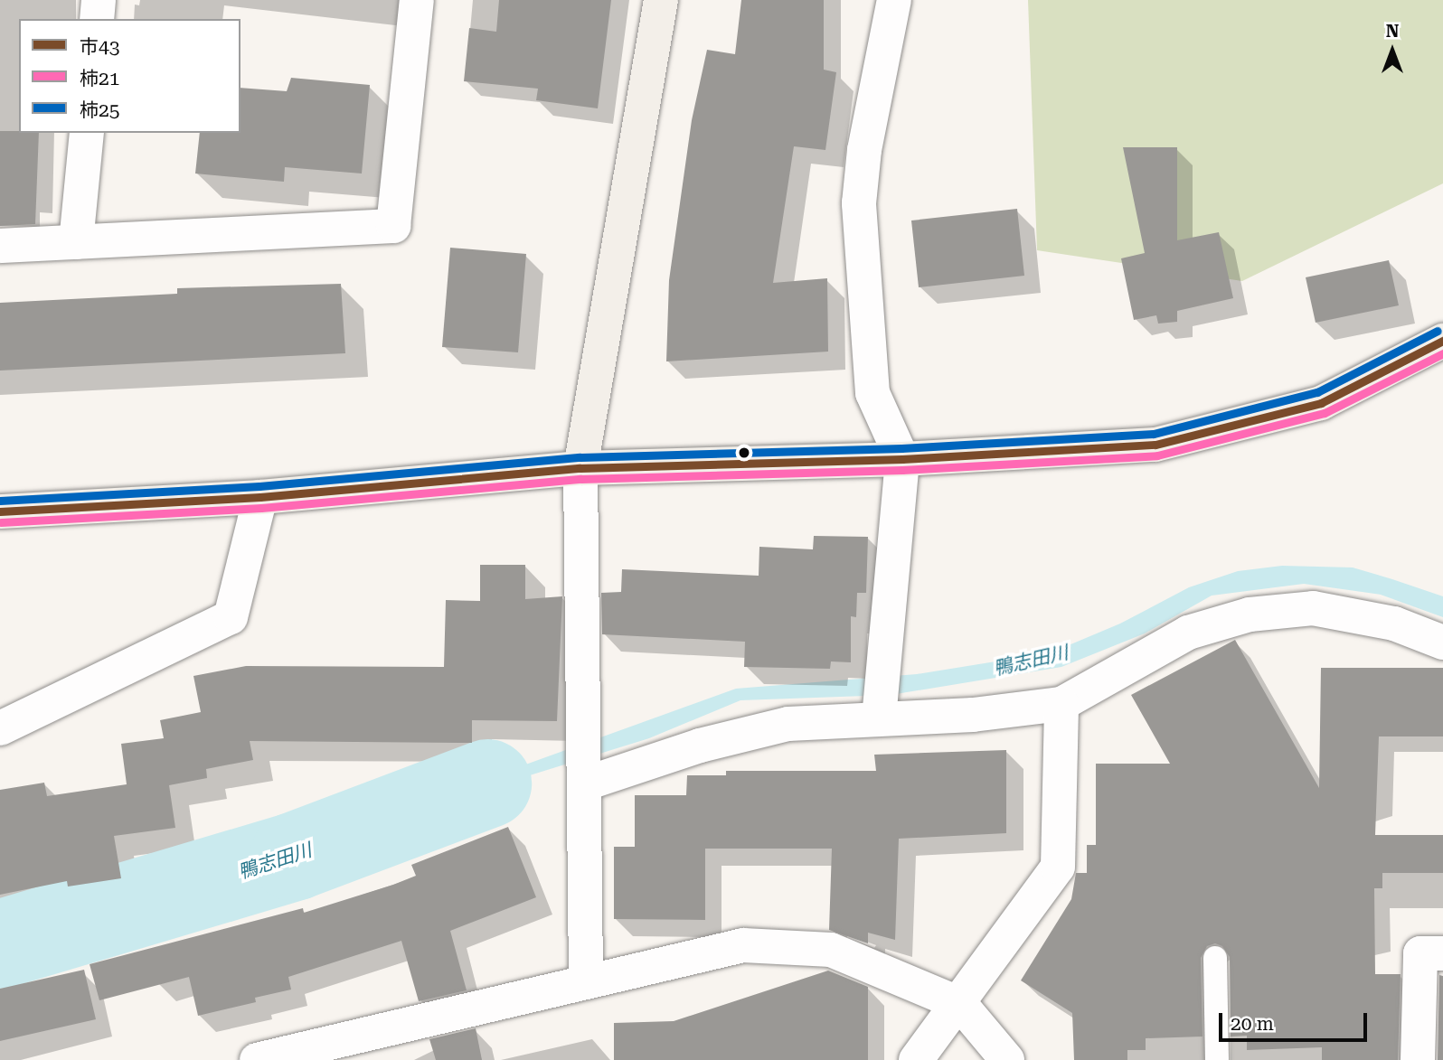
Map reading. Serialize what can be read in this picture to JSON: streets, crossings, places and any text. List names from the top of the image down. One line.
{"water":["鴨志田川"],"lines":["transit line 柿25","transit line 市43","transit line 柿21"],"legend":["市43","柿21","柿25"],"scale_bar":"20 m","north":"top"}
